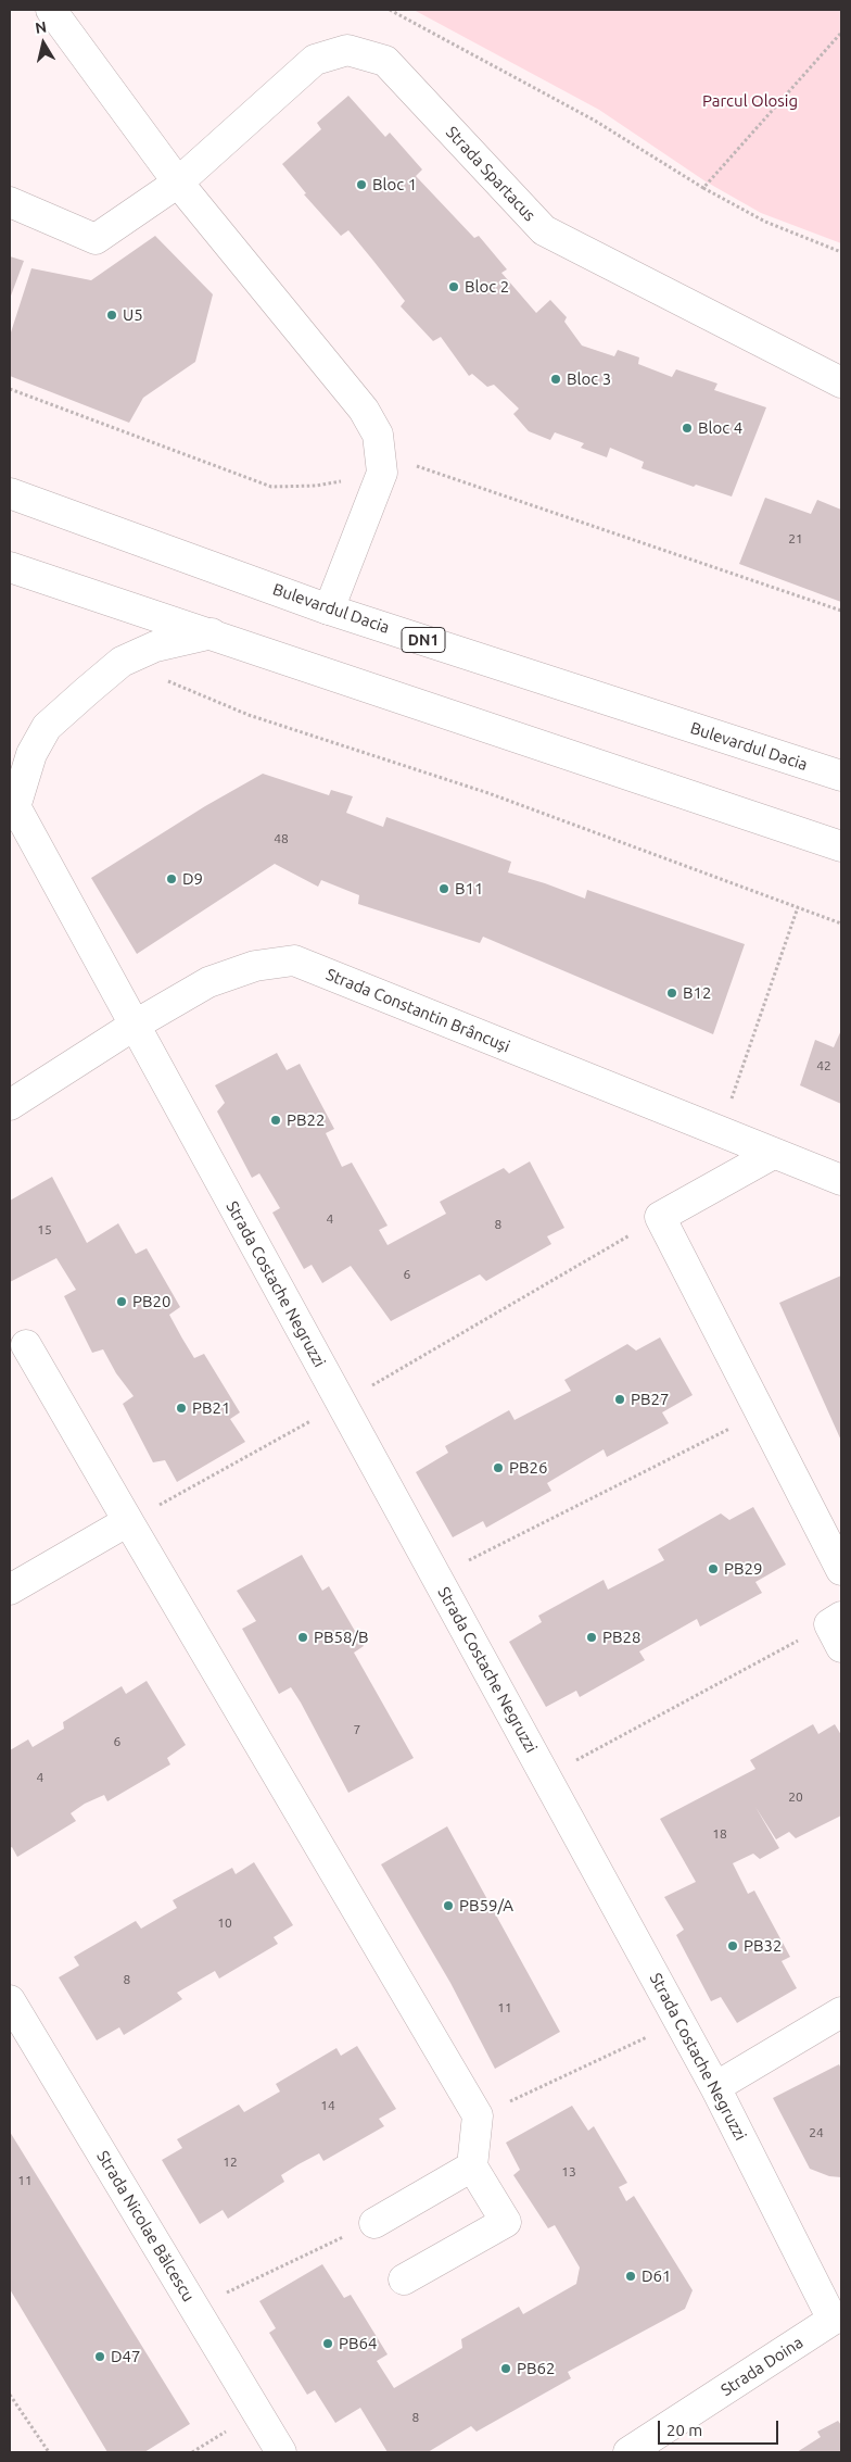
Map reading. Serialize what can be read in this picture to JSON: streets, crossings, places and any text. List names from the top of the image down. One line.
{"streets":{"street":["Strada Spartacus","Bulevardul Dacia","DN1","Strada Constantin Brâncuși","Strada Costache Negruzzi","Strada Nicolae Bălcescu","Strada Doina"]},"crossings":[["Strada Constantin Brâncuși","Strada Costache Negruzzi"],["Strada Costache Negruzzi","Strada Doina"]],"parks":["Parcul Olosig"],"places":["Bloc 1","Bloc 2","U5","Bloc 3","Bloc 4","D9","B11","B12","PB22","PB20","PB27","PB21","PB26","PB29","PB58/B","PB28","PB59/A","PB32","D61","PB64","D47","PB62"],"house_numbers":["21","48","42","4","8","15","6","7","6","4","20","18","10","8","11","14","24","12","13","11","8"],"scale_bar":"20 m","north":"top"}
